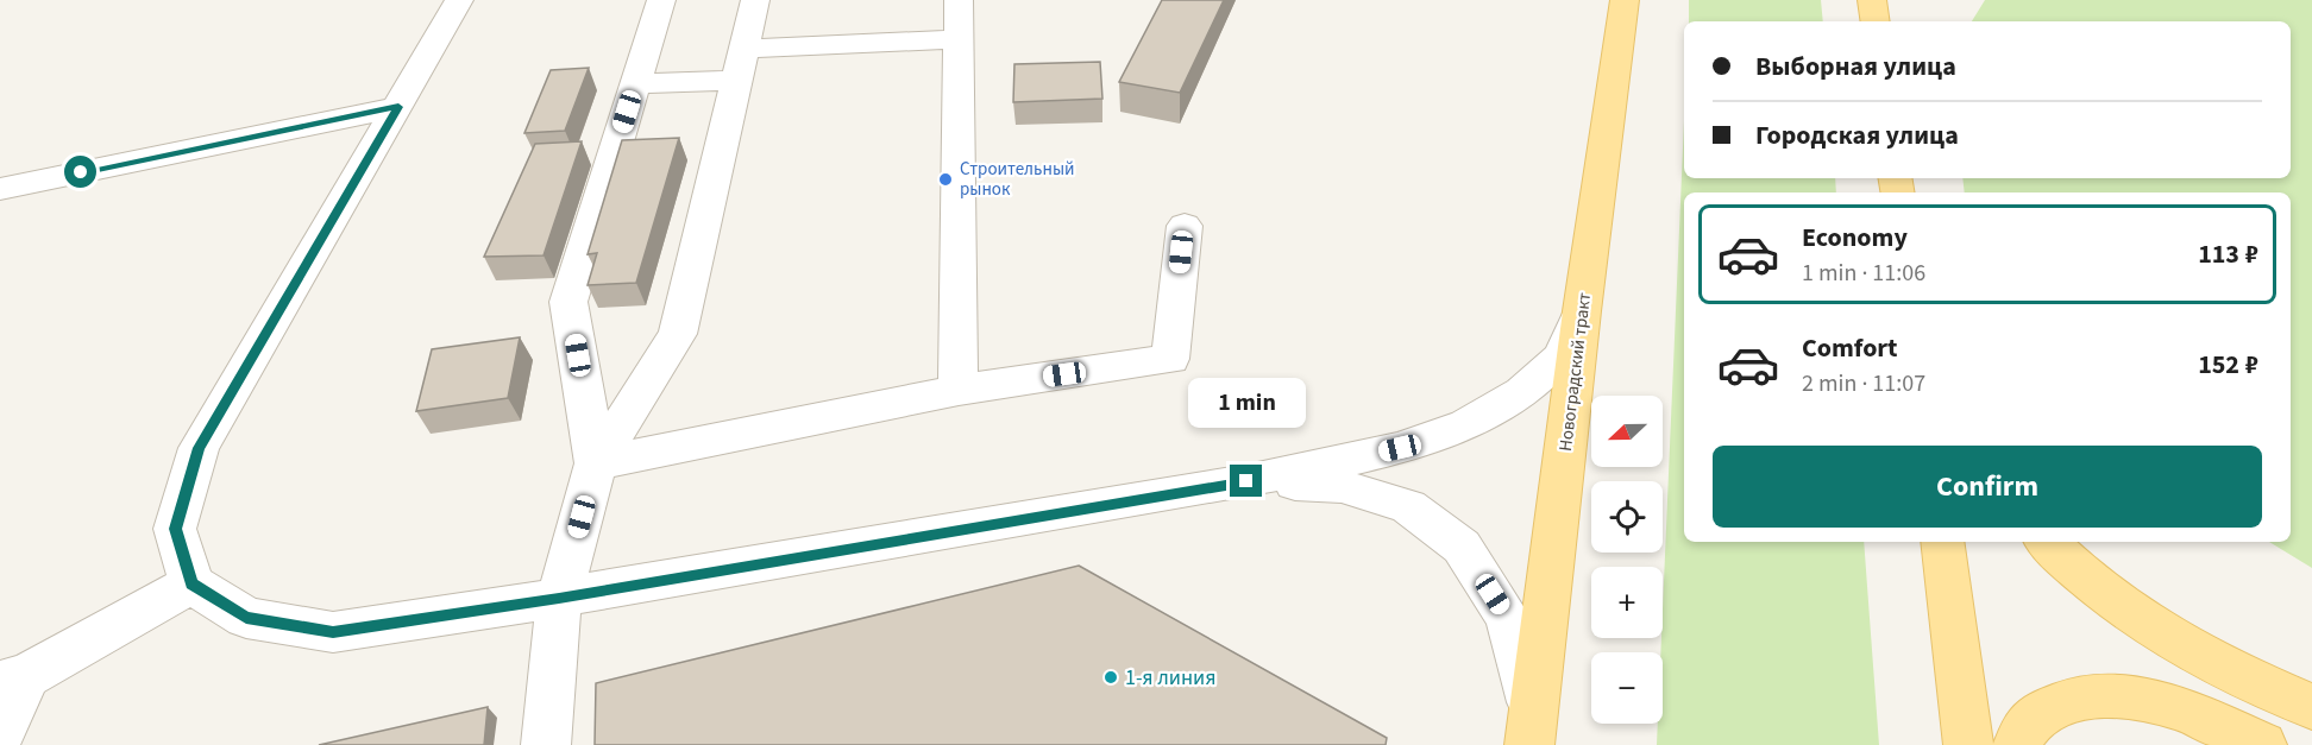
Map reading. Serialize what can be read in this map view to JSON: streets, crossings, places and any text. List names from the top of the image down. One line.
{"streets":{"main road":["Новоградский тракт"]},"places":["Строительный рынок","1-я линия"],"north":"left","page":{"banner":["Выборная улица","Городская улица"],"list":[{"name":"Economy","note":"1 min · 11:06","value":"113 ₽"},{"name":"Comfort","note":"2 min · 11:07","value":"152 ₽"}],"bubble":"1 min","map_buttons":["+","−"],"buttons":"Confirm"}}
